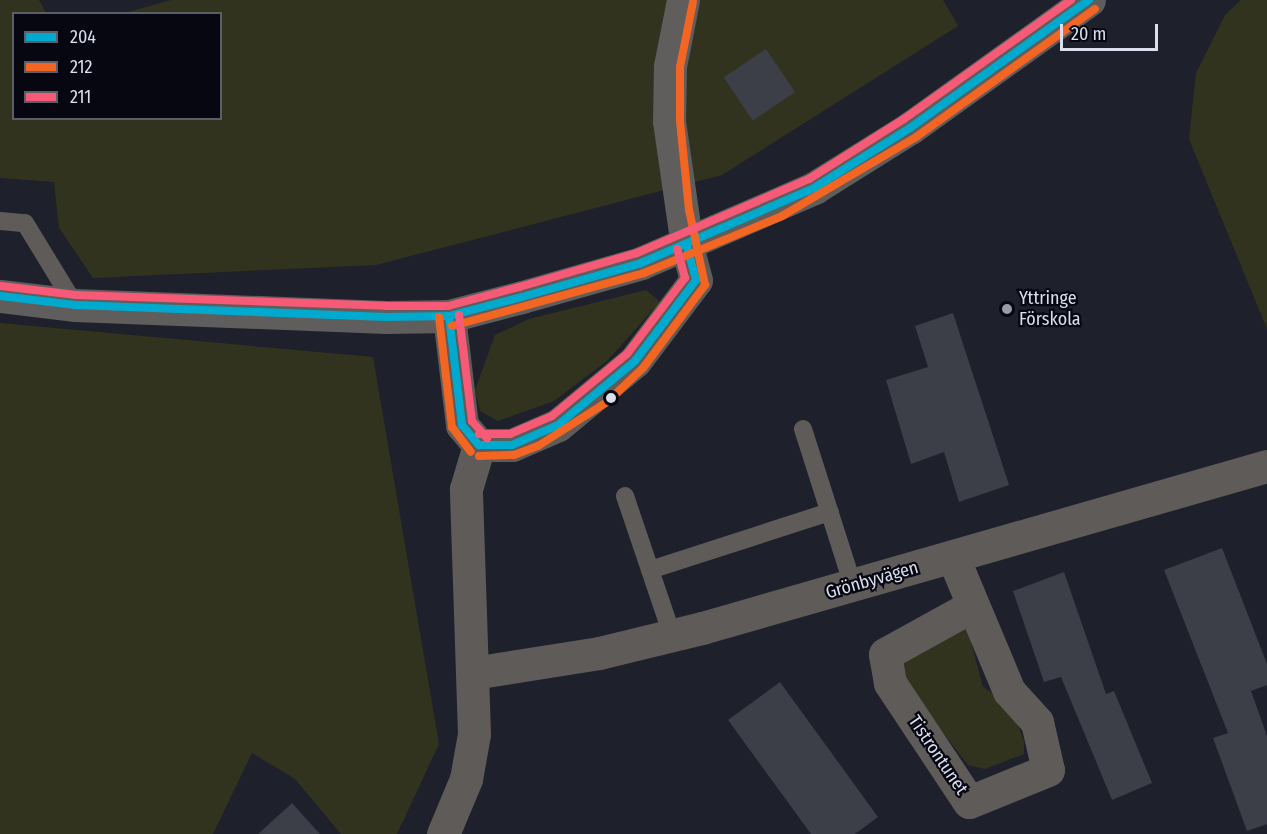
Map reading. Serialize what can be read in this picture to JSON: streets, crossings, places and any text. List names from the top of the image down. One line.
{"streets":{"street":["Grönbyvägen","Tistrontunet"]},"crossings":[["Grönbyvägen","Tistrontunet"]],"places":["Yttringe Förskola"],"lines":["transit line 204","transit line 211","transit line 212"],"legend":["204","212","211"],"scale_bar":"20 m"}
